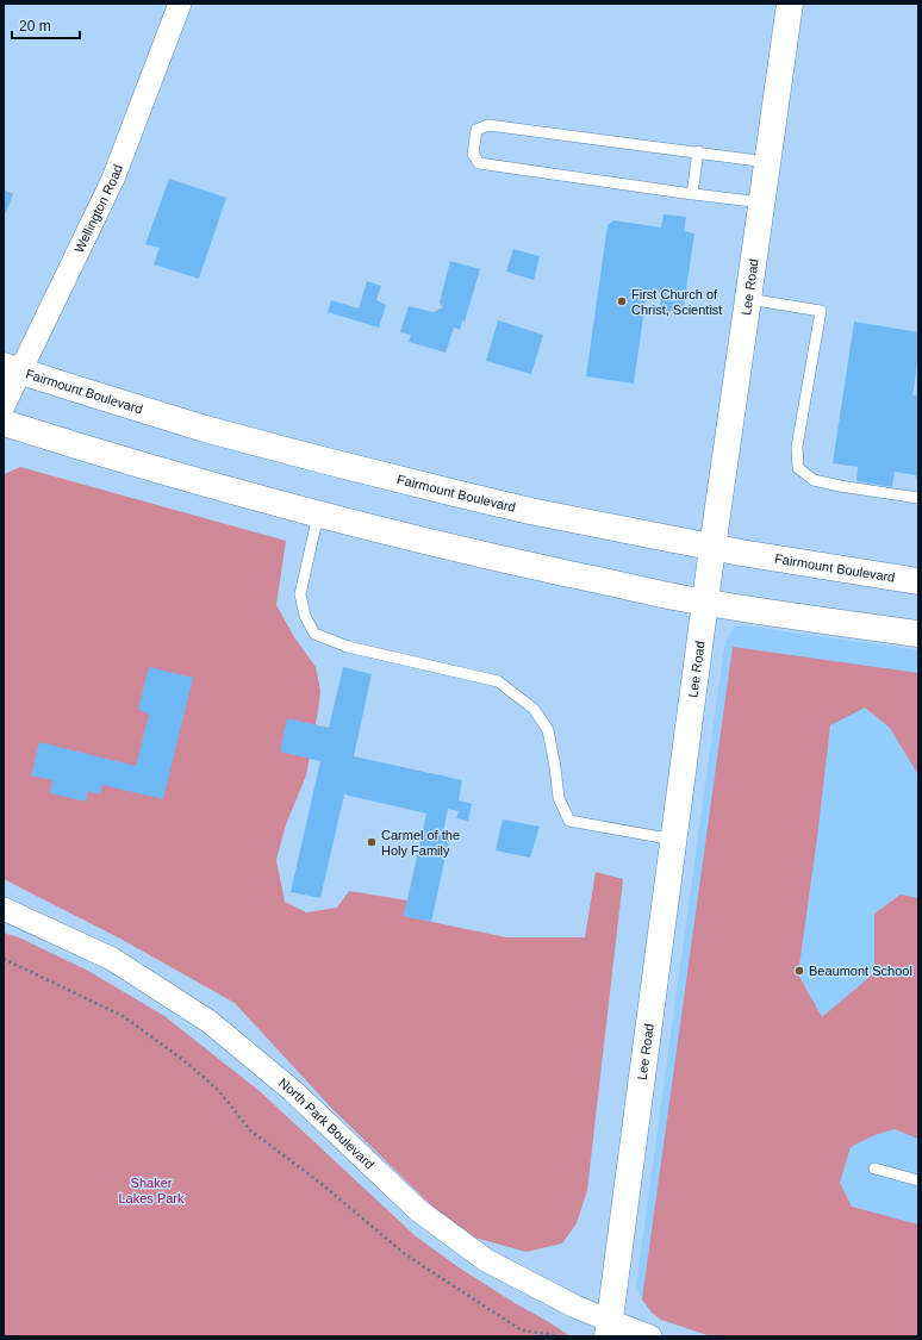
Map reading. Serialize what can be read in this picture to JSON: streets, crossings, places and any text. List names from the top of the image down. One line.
{"streets":{"main road":["Lee Road","Fairmount Boulevard"],"street":["Wellington Road","North Park Boulevard"]},"crossings":[["Wellington Road","Fairmount Boulevard"],["Lee Road","Fairmount Boulevard"],["Lee Road","North Park Boulevard"]],"parks":["Shaker Lakes Park"],"places":["First Church of Christ, Scientist","Carmel of the Holy Family","Beaumont School"],"scale_bar":"20 m"}
